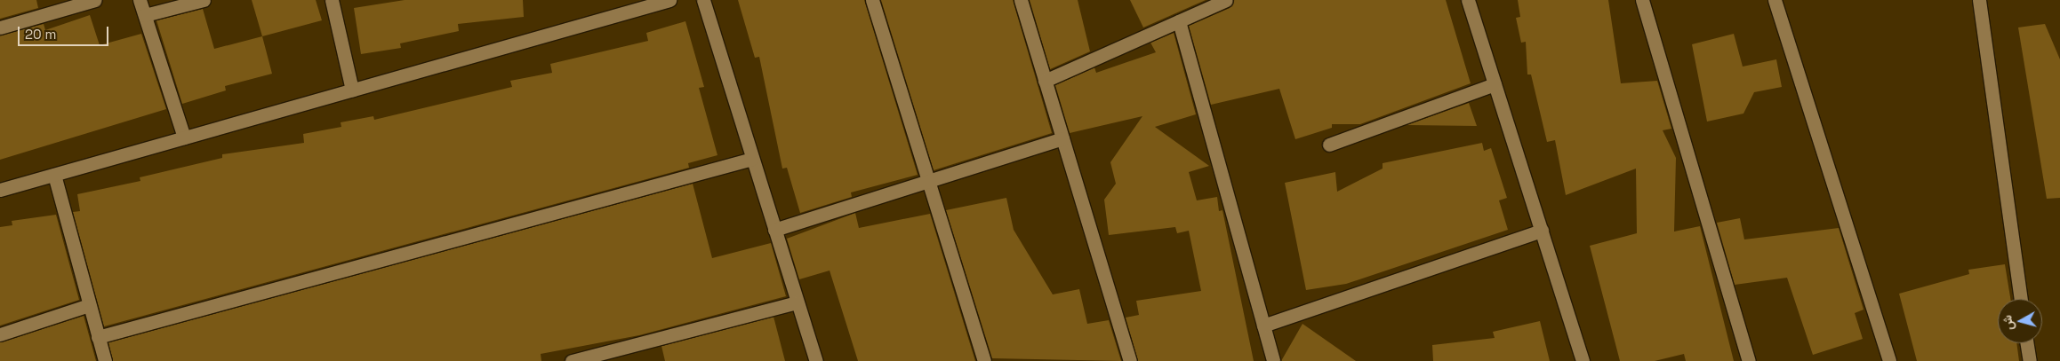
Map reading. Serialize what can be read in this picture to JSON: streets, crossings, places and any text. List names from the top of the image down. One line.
{"scale_bar":"20 m","north":"left"}
